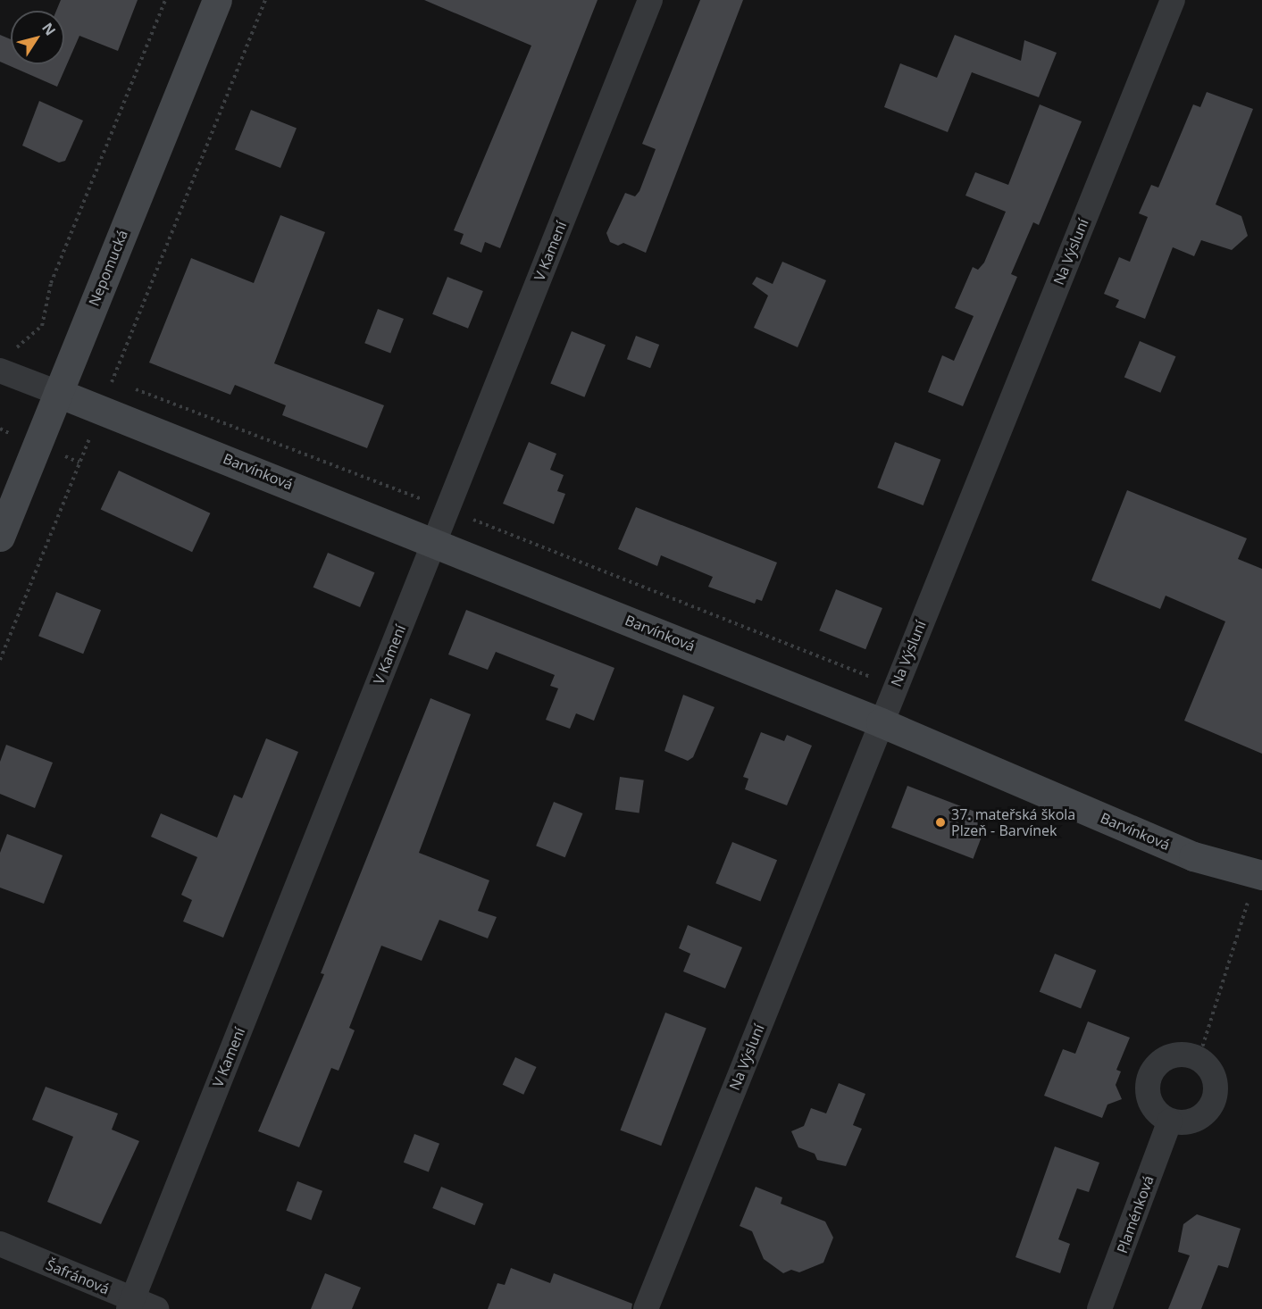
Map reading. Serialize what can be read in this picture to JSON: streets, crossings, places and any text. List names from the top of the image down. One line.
{"streets":{"street":["V Kamení","Na Výsluní","Nepomucká","Barvínková","Plaménková","Šafránová"]},"crossings":[["V Kamení","Barvínková"],["V Kamení","Šafránová"],["Na Výsluní","Barvínková"],["Nepomucká","Barvínková"]],"places":["37. mateřská škola Plzeň - Barvínek"],"north":"top right"}
